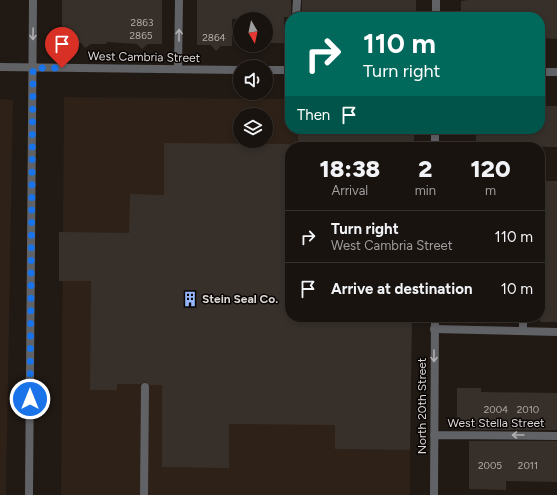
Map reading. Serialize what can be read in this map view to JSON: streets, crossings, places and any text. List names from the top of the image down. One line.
{"streets":{"street":["West Cambria Street","North 20th Street","West Stella Street"]},"crossings":[["North 20th Street","West Stella Street"]],"one_way":["North 20th Street","West Stella Street"],"places":{"building":["Stein Seal Co."]},"house_numbers":["2863","2865","2864","2004","2010","2005","2011"],"north":"bottom","page":{"turn":["110 m","Turn right"],"then":"Then","eta":["18:38","Arrival","2","min","120","m"],"list":[{"name":"Turn right","note":"West Cambria Street","value":"110 m"},{"name":"Arrive at destination","value":"10 m"}]}}
